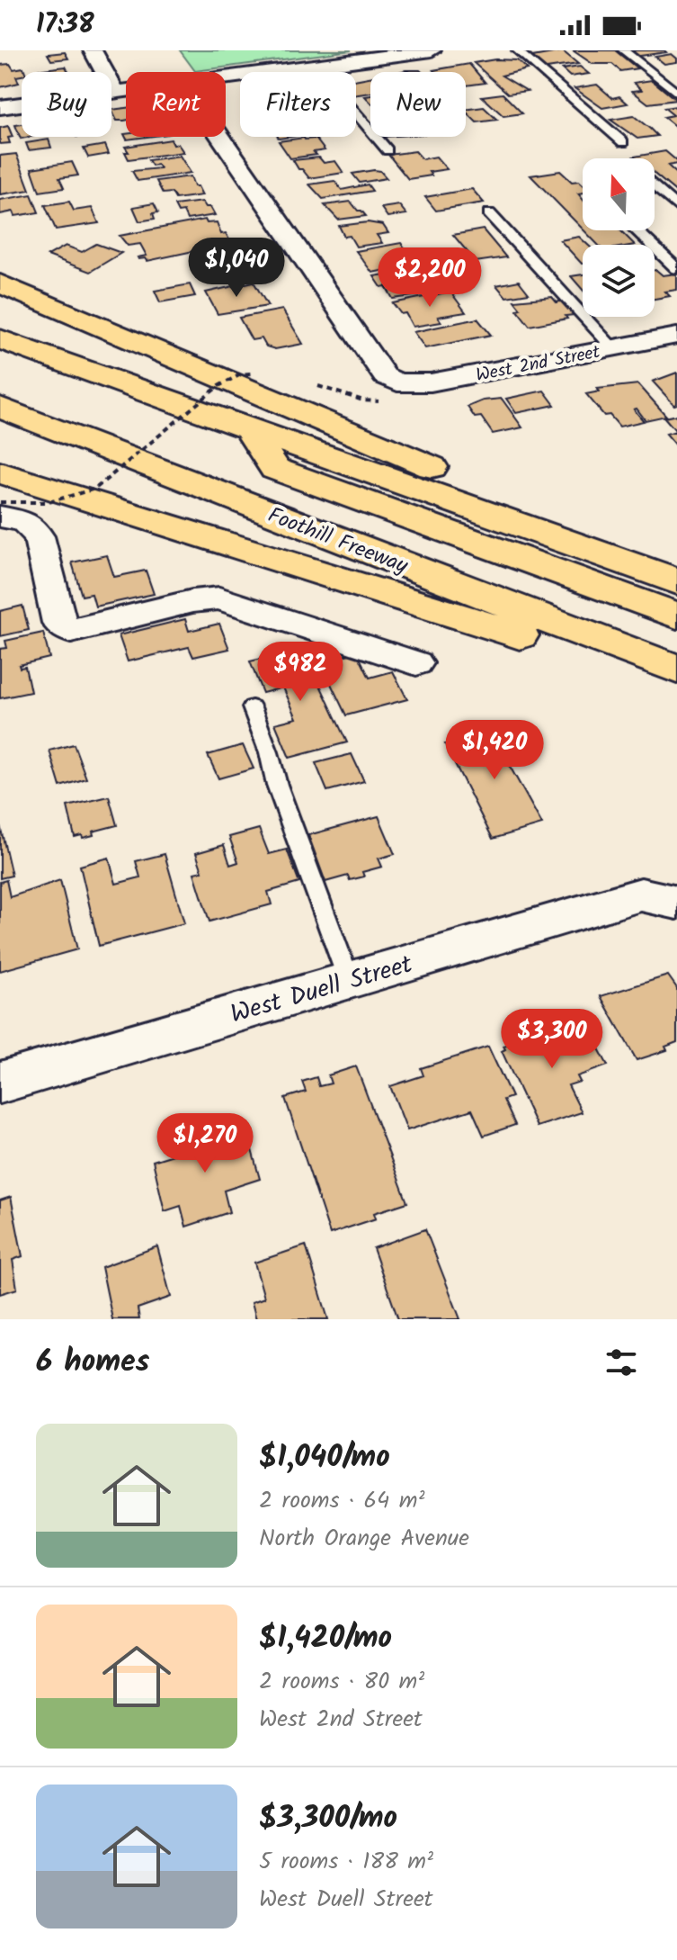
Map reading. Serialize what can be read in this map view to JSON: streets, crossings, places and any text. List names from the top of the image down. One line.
{"streets":{"highway":["Foothill Freeway"],"street":["West 2nd Street","West Duell Street"]},"north":"top","page":{"status":"17:38","chip":["Buy","Rent","Filters","New"],"price":["$1,040","$2,200","$982","$1,420","$3,300","$1,270"],"heading":"6 homes","list":[{"name":"$1,040/mo","note":"2 rooms · 64 m² · North Orange Avenue"},{"name":"$1,420/mo","note":"2 rooms · 80 m² · West 2nd Street"},{"name":"$3,300/mo","note":"5 rooms · 188 m² · West Duell Street"}]}}
